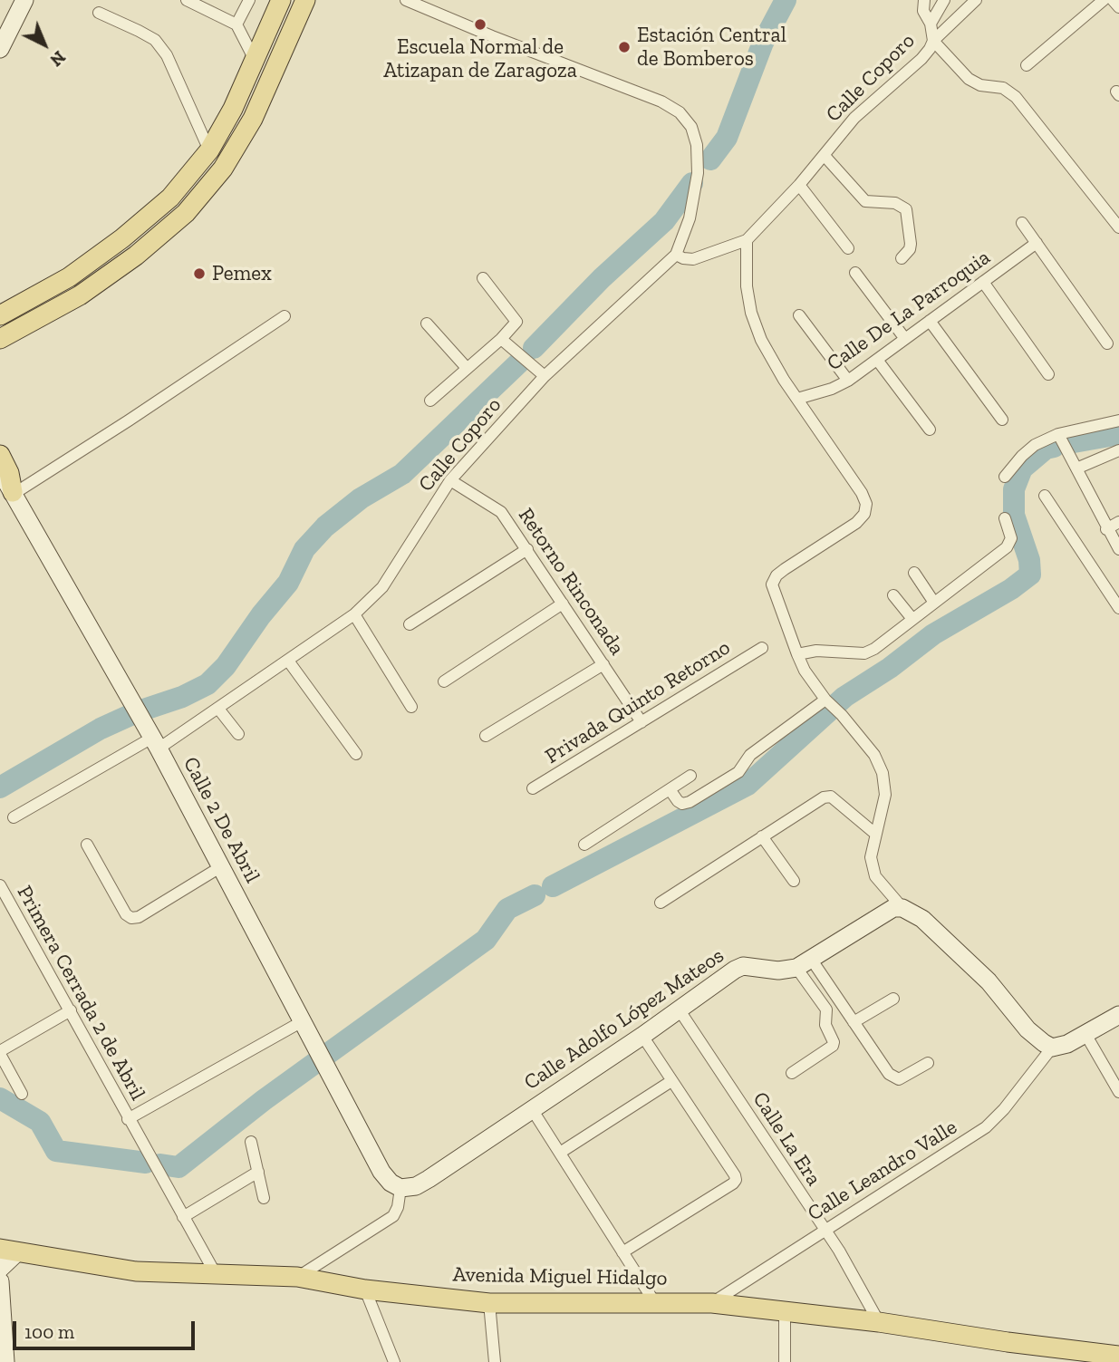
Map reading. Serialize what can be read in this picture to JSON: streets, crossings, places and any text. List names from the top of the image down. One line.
{"streets":{"main road":["Calle 2 De Abril","Calle Adolfo López Mateos","Avenida Miguel Hidalgo"],"street":["Calle Coporo","Calle De La Parroquia","Retorno Rinconada","Privada Quinto Retorno","Primera Cerrada 2 de Abril","Calle La Era","Calle Leandro Valle"]},"crossings":[["Calle Coporo","Retorno Rinconada"],["Calle Coporo","Calle 2 De Abril"],["Retorno Rinconada","Privada Quinto Retorno"],["Calle 2 De Abril","Calle Adolfo López Mateos"],["Primera Cerrada 2 de Abril","Avenida Miguel Hidalgo"],["Calle Adolfo López Mateos","Calle La Era"],["Calle La Era","Calle Leandro Valle"],["Calle La Era","Avenida Miguel Hidalgo"],["Calle Leandro Valle","Avenida Miguel Hidalgo"]],"places":["Escuela Normal de Atizapan de Zaragoza","Estación Central de Bomberos","Pemex"],"scale_bar":"100 m","north":"bottom right"}
